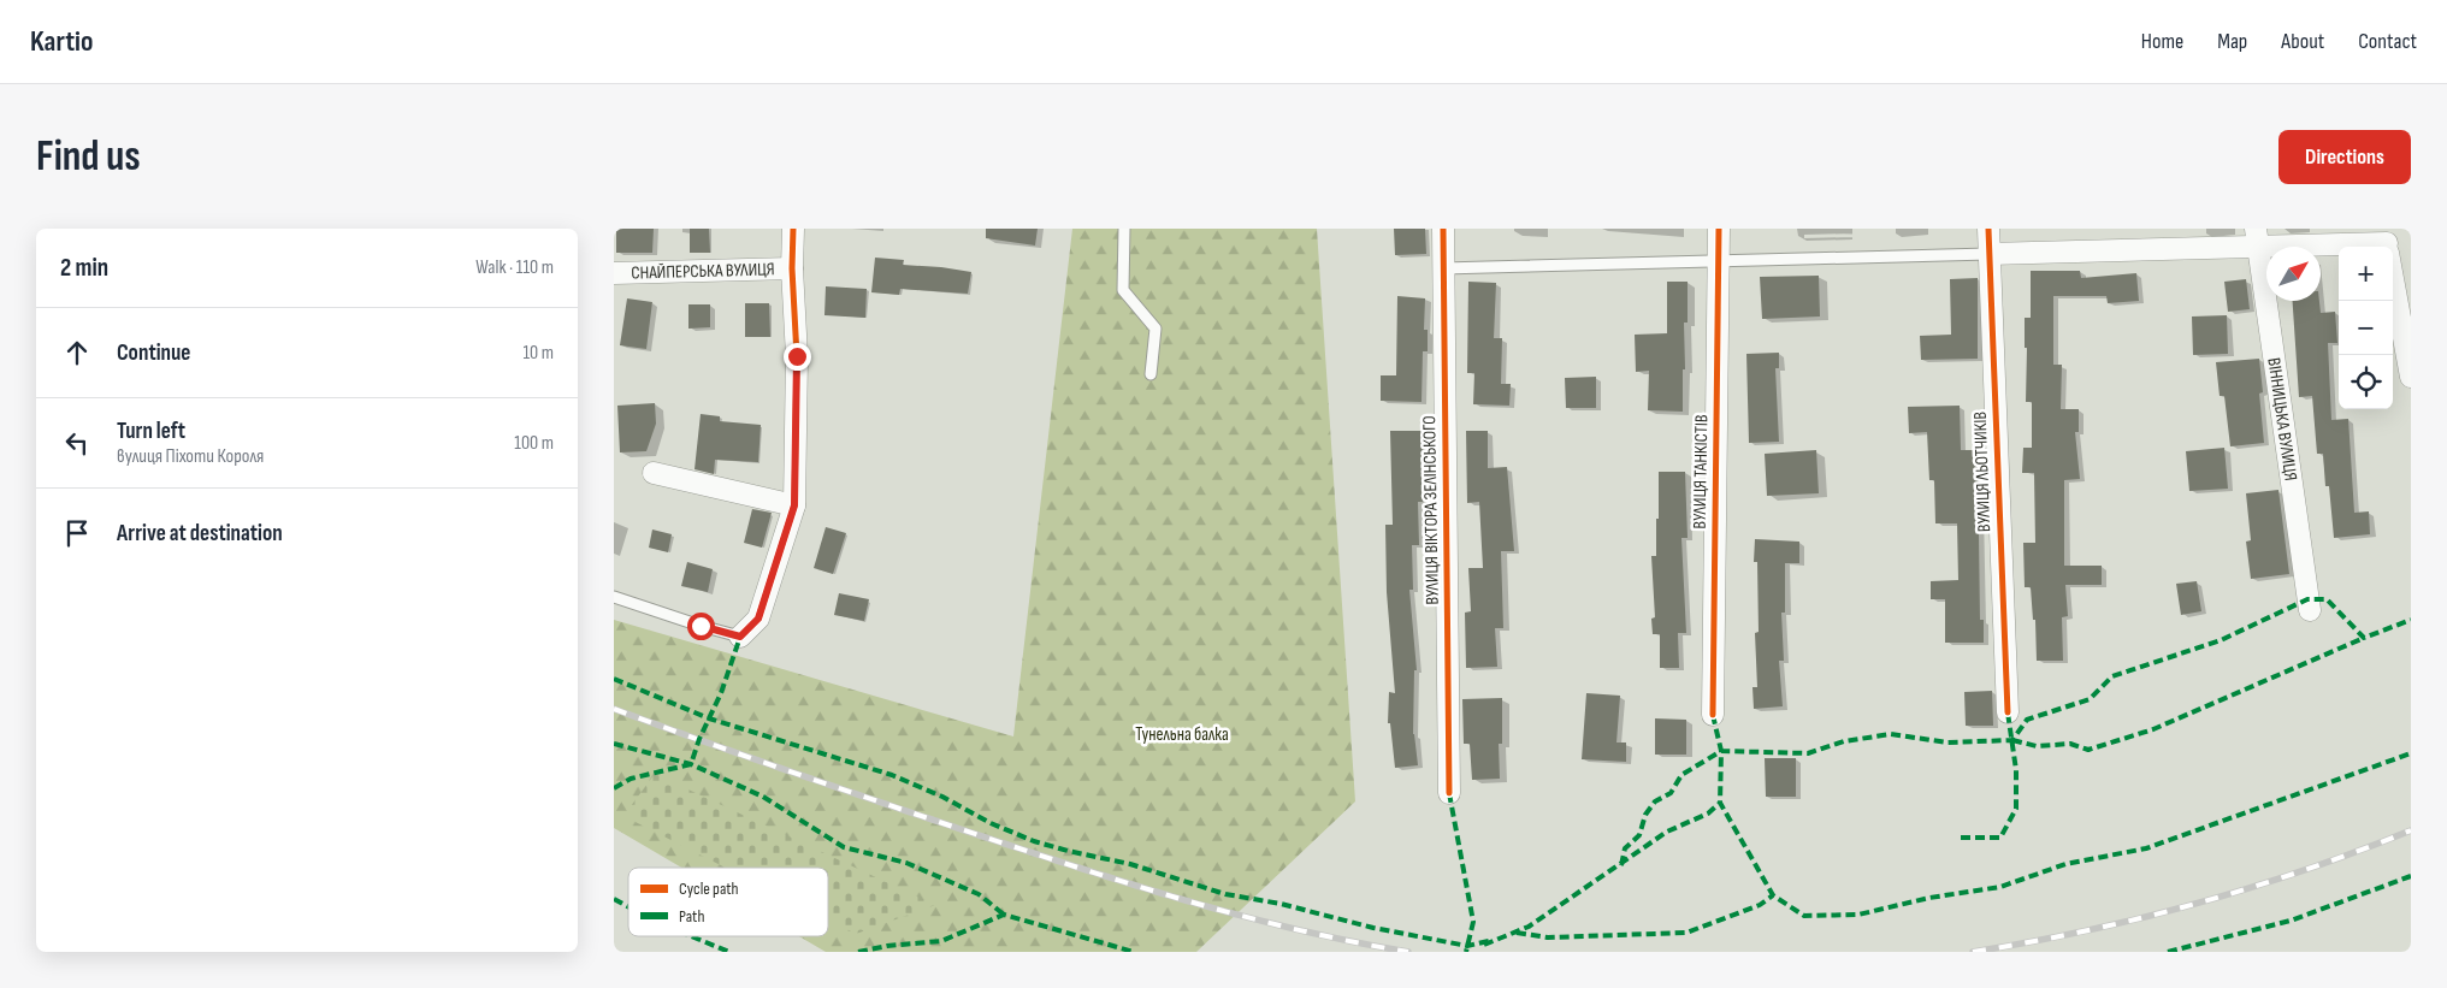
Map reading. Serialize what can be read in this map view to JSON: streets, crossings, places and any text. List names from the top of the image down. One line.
{"streets":{"street":["СНАЙПЕРСЬКА ВУЛИЦЯ","ВІННИЦЬКА ВУЛИЦЯ","ВУЛИЦЯ ТАНКІСТІВ","ВУЛИЦЯ ЛЬОТЧИКІВ","ВУЛИЦЯ ВІКТОРА ЗЕЛІНСЬКОГО"]},"parks":["Тунельна балка"],"legend":["Cycle path","Path"],"north":"top right","page":{"header":"Kartio","nav":["Home","Map","About","Contact"],"buttons":"Directions","title":"Find us","heading":["2 min","Walk · 110 m"],"map_buttons":["+","−"],"list":[["Continue","10 m"],["Turn left","вулиця Піхоти Короля","100 m"],"Arrive at destination"]}}
